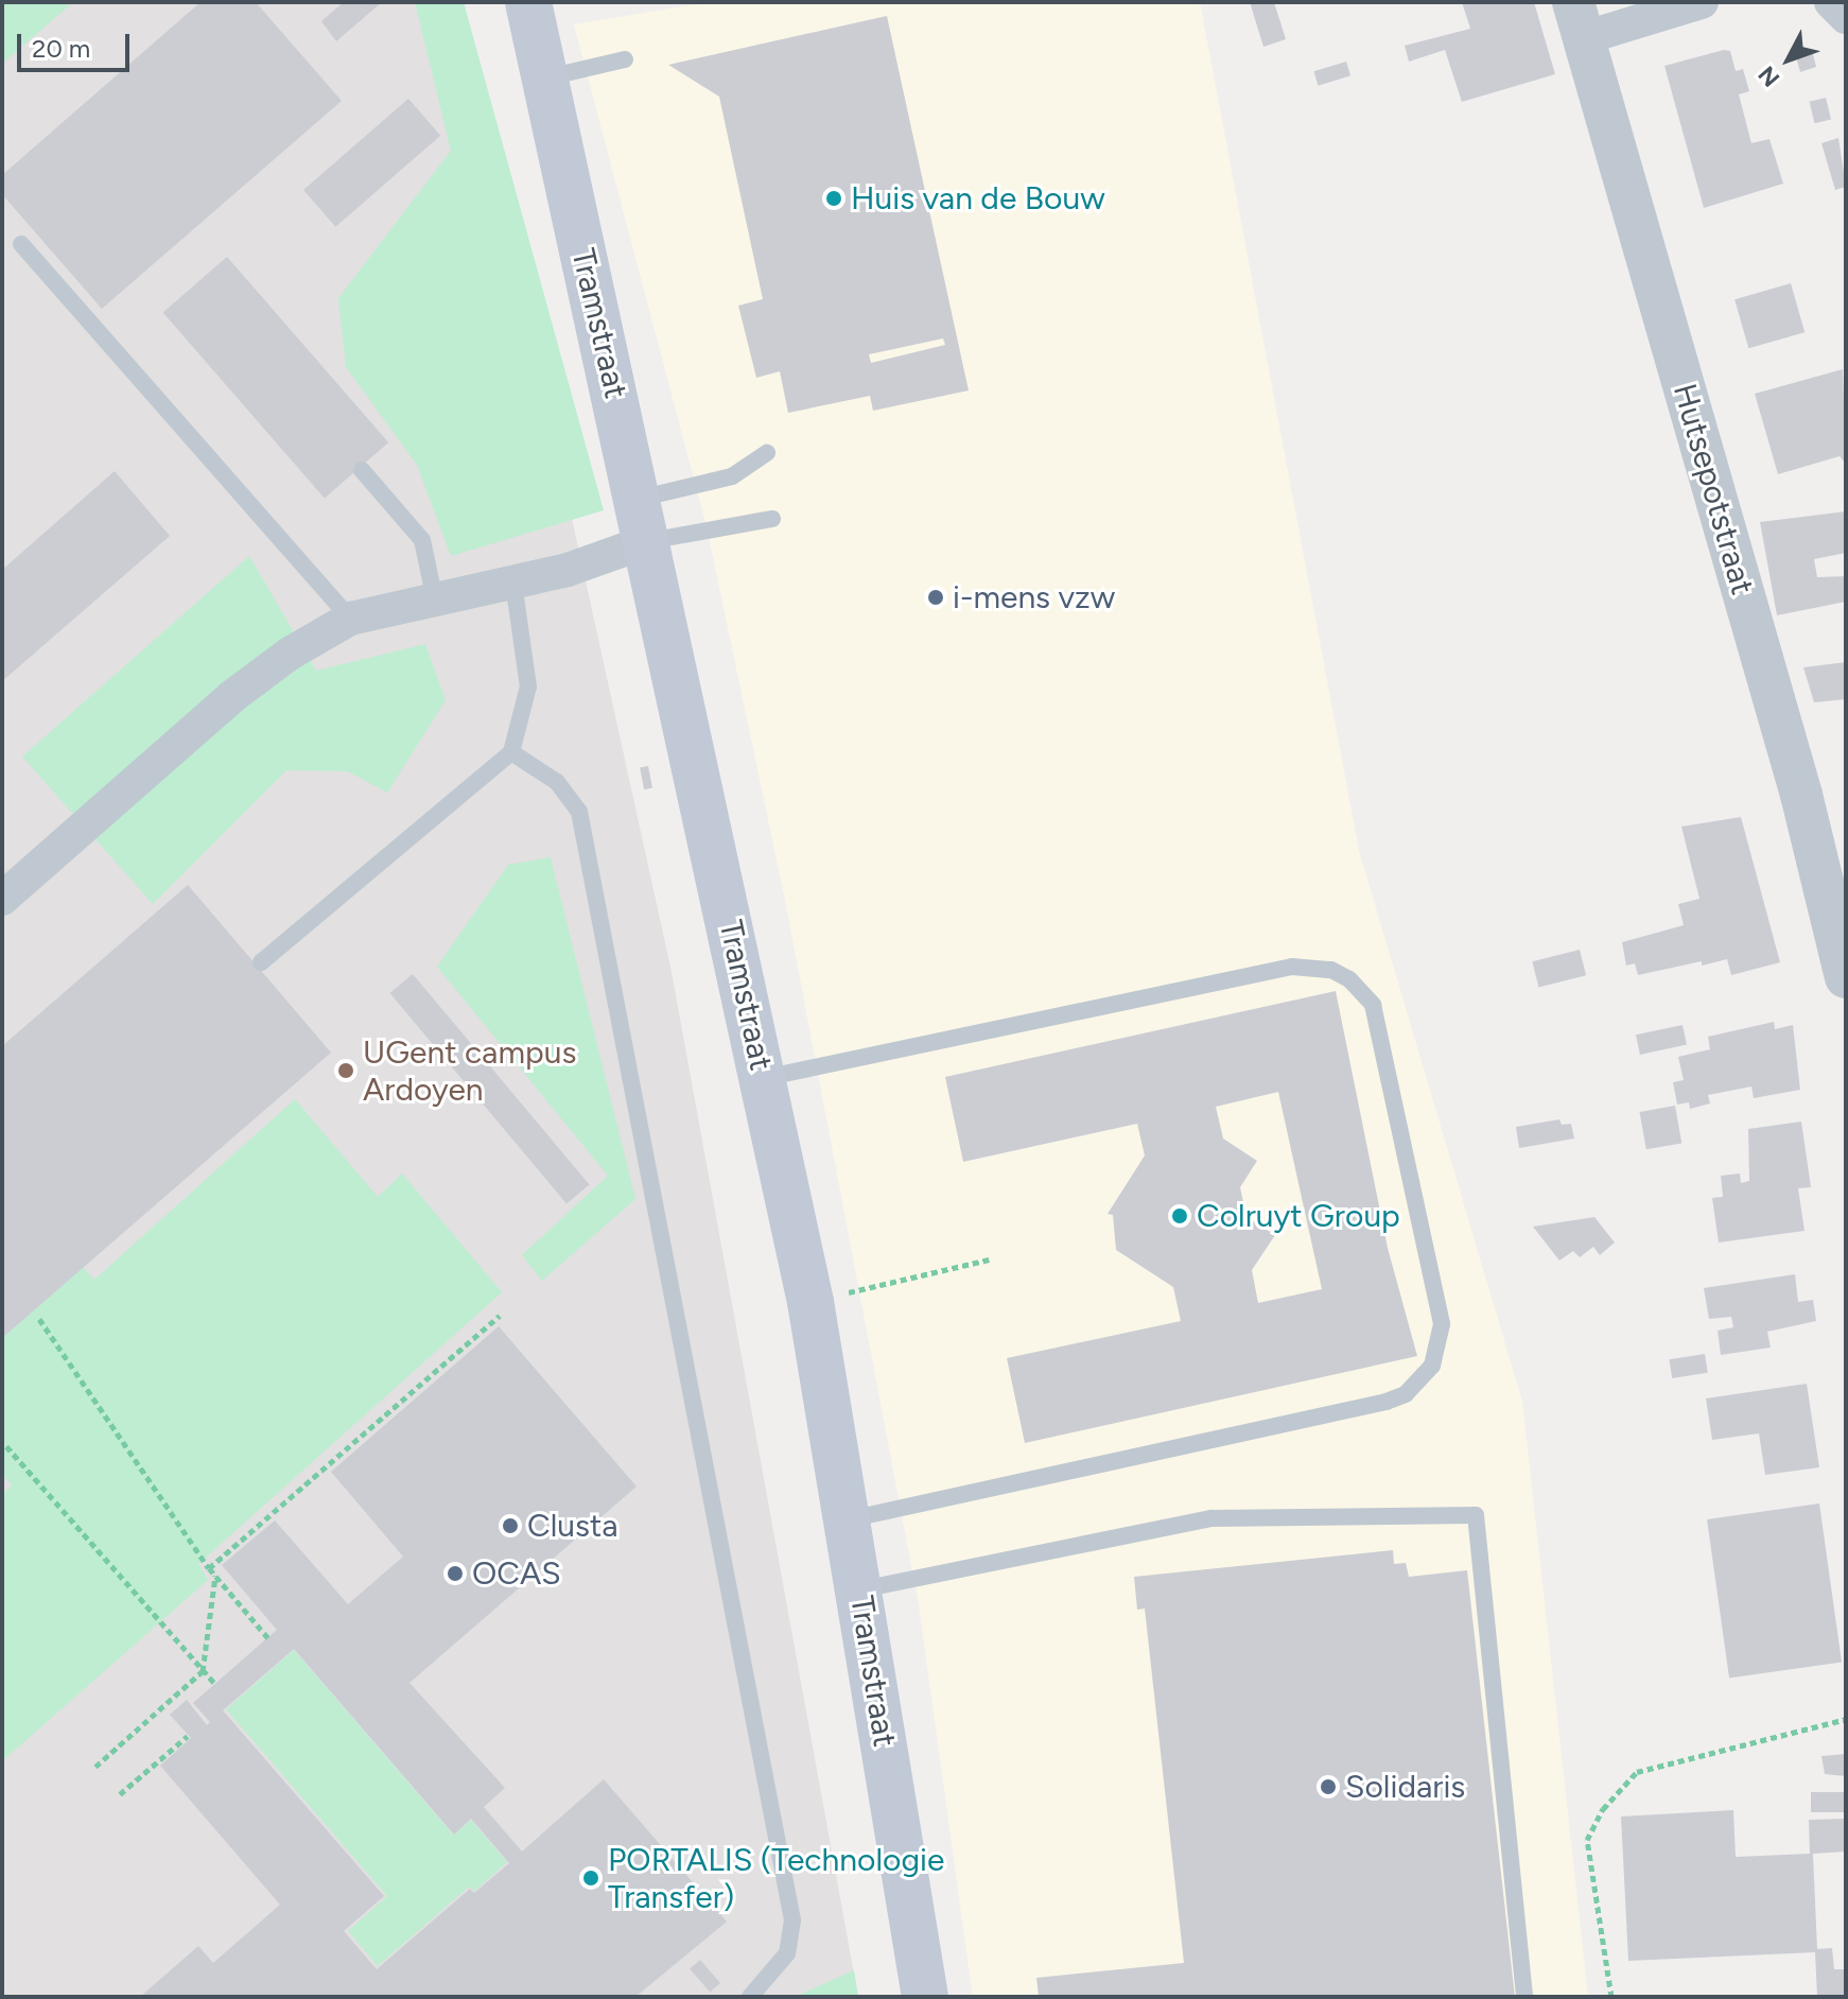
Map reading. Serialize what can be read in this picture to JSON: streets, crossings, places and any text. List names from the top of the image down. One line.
{"streets":{"main road":["Tramstraat"],"street":["Hutsepotstraat"]},"places":["Huis van de Bouw","i-mens vzw","UGent campus Ardoyen","Colruyt Group","Clusta","OCAS","Solidaris","PORTALIS (Technologie Transfer)"],"scale_bar":"20 m","north":"bottom left"}
